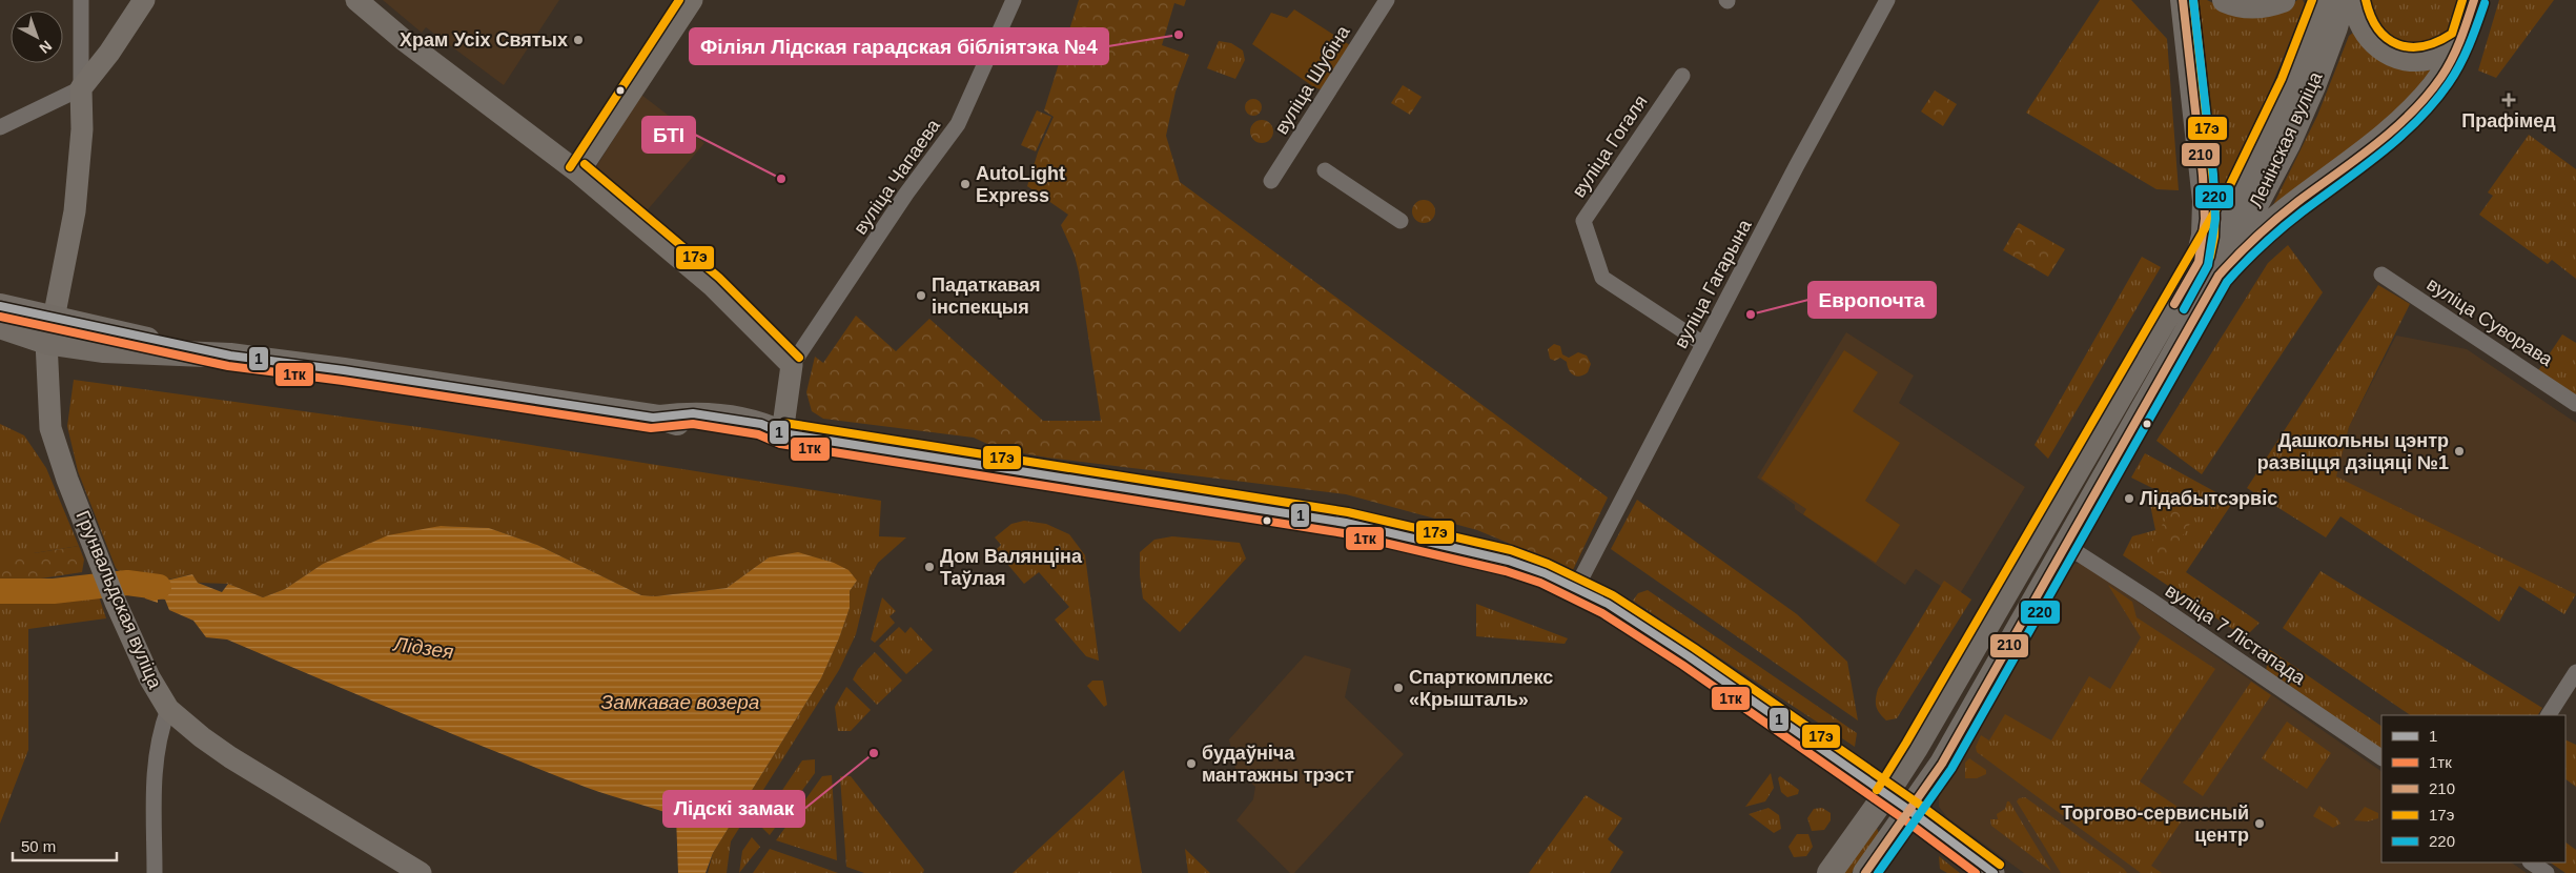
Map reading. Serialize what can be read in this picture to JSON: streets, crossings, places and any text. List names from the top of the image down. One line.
{"streets":{"main road":["Ленінская вуліца"],"street":["вуліца Шубіна","вуліца Гогаля","вуліца Чапаева","вуліца Гагарына","вуліца Суворава","Грунвальдская вуліца","вуліца 7 Лістапада"]},"crossings":[["Ленінская вуліца","вуліца 7 Лістапада"],["вуліца Гогаля","вуліца Гагарына"]],"water":["Лідзея","Замкавае возера"],"places":{"other":["Філіял Лідская гарадская бібліятэка №4","Храм Усіх Святых","БТІ","AutoLight Express","Падаткавая інспекцыя","Европочта","Дашкольны цэнтр развіцця дзіцяці №1","Лідабытсэрвіс","Дом Валянціна Таўлая","Спарткомплекс «Крышталь»","Лідскі замак","будаўніча мантажны трэст","Торгово-сервисный центр"],"health":["Прафімед"]},"lines":["transit line 210","transit line 17э","transit line 220","transit line 1","transit line 1тк"],"legend":["1","1тк","210","17э","220"],"scale_bar":"50 m","north":"bottom right"}
